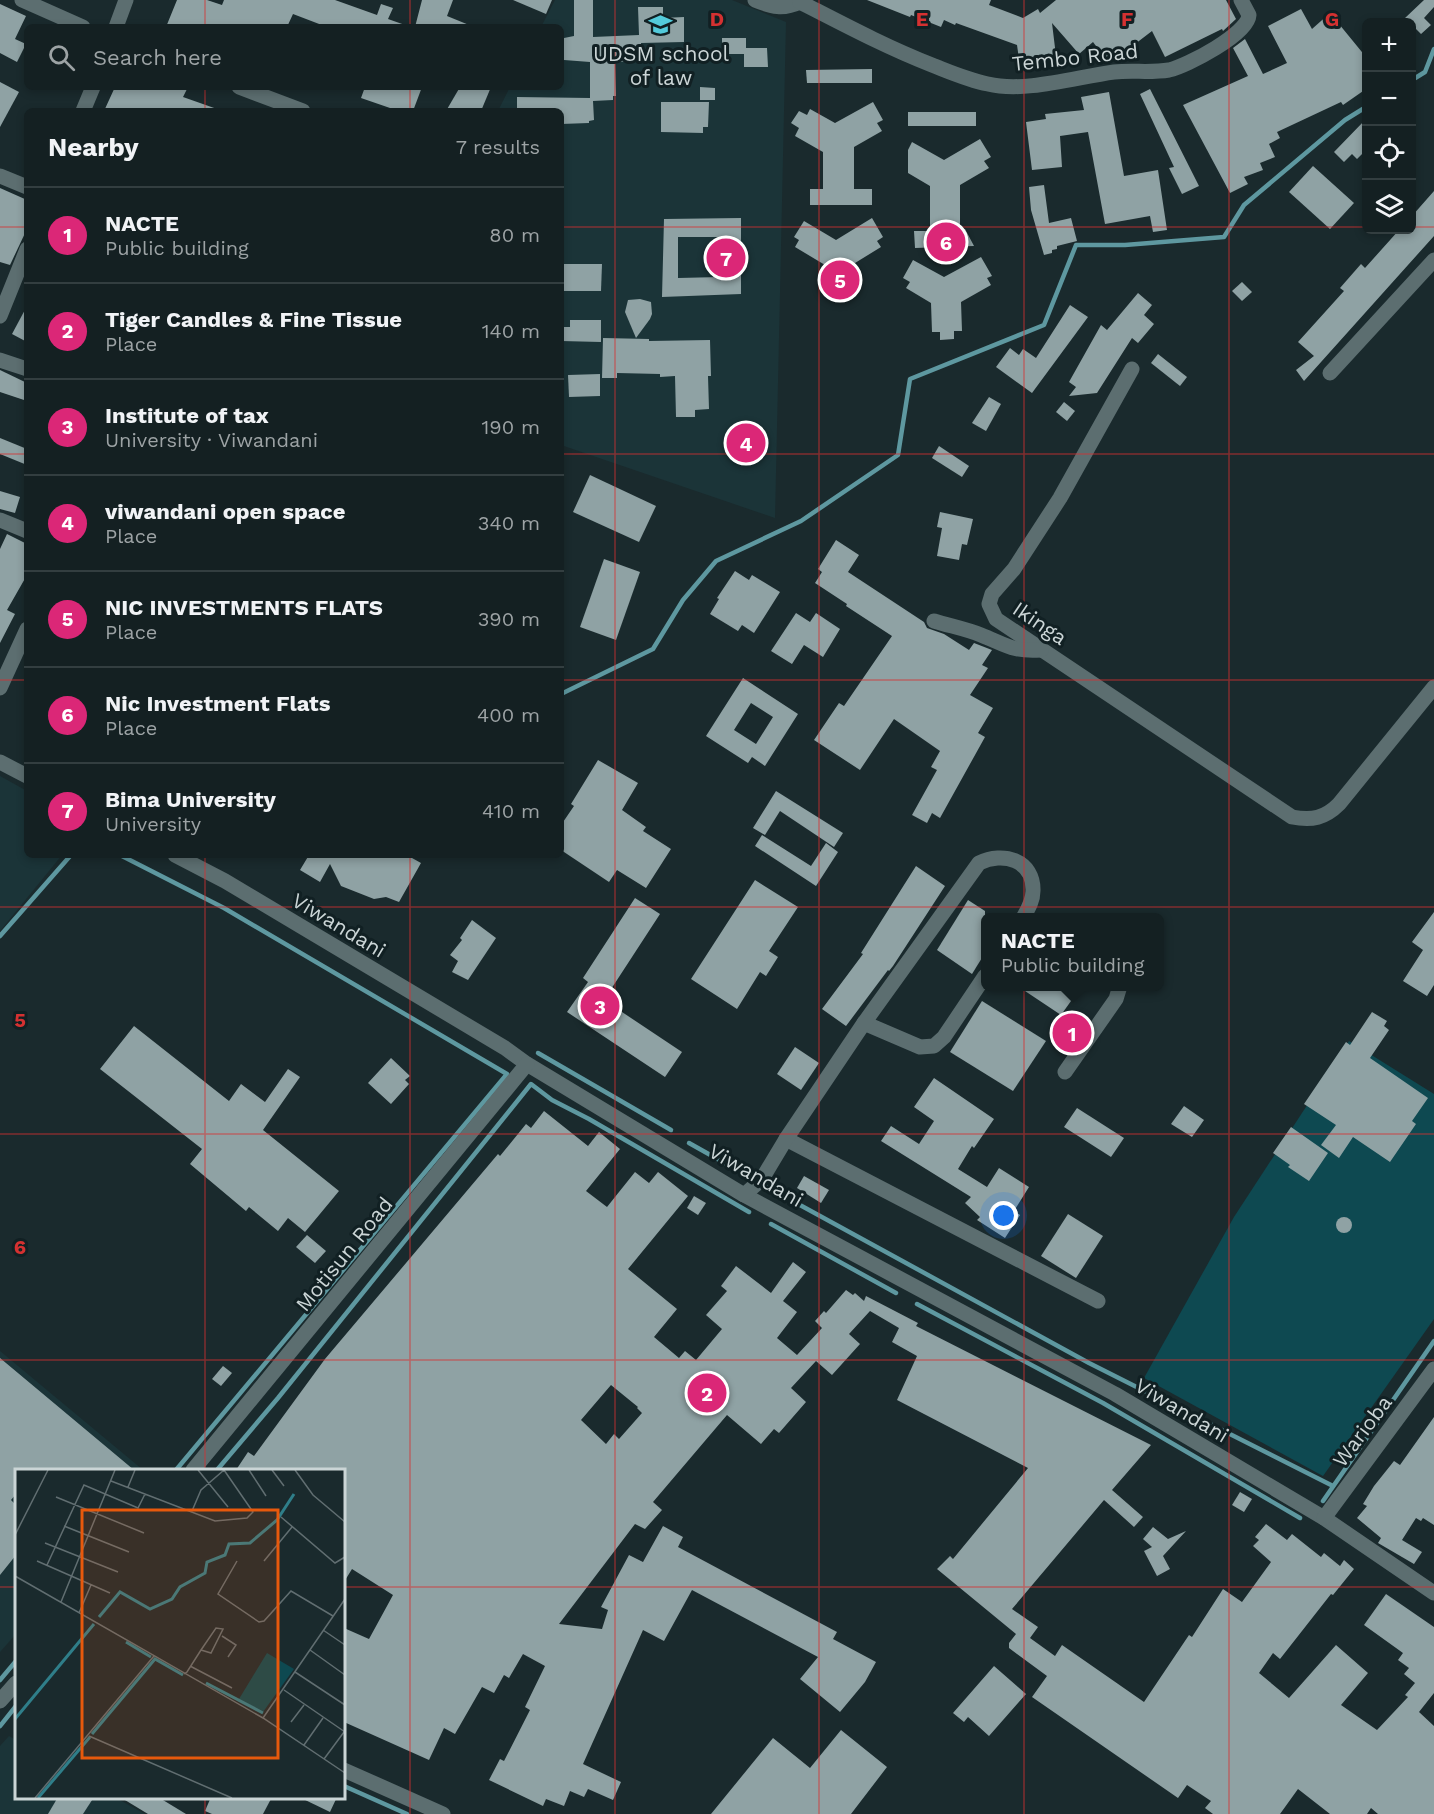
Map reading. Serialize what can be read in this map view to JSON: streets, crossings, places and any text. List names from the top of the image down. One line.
{"streets":{"street":["Tembo Road","Ikinga","Viwandani","Motisun Road","Warioba"]},"crossings":[["Viwandani","Motisun Road"],["Viwandani","Warioba"]],"places":{"school or university":["UDSM school of law"]},"page":{"map_buttons":["+","−"],"search":"Search here","heading":["Nearby","7 results"],"list":[{"mark":"1","name":"NACTE","note":"Public building","value":"80 m"},{"mark":"2","name":"Tiger Candles & Fine Tissue","note":"Place","value":"140 m"},{"mark":"3","name":"Institute of tax","note":"University · Viwandani","value":"190 m"},{"mark":"4","name":"viwandani open space","note":"Place","value":"340 m"},{"mark":"5","name":"NIC INVESTMENTS FLATS","note":"Place","value":"390 m"},{"mark":"6","name":"Nic Investment Flats","note":"Place","value":"400 m"},{"mark":"7","name":"Bima University","note":"University","value":"410 m"}],"pins":["6","7","5","4","3","1","2"],"popup":["NACTE","Public building"]},"grid":{"columns":["D","E","F","G"],"rows":["5","6"]}}
